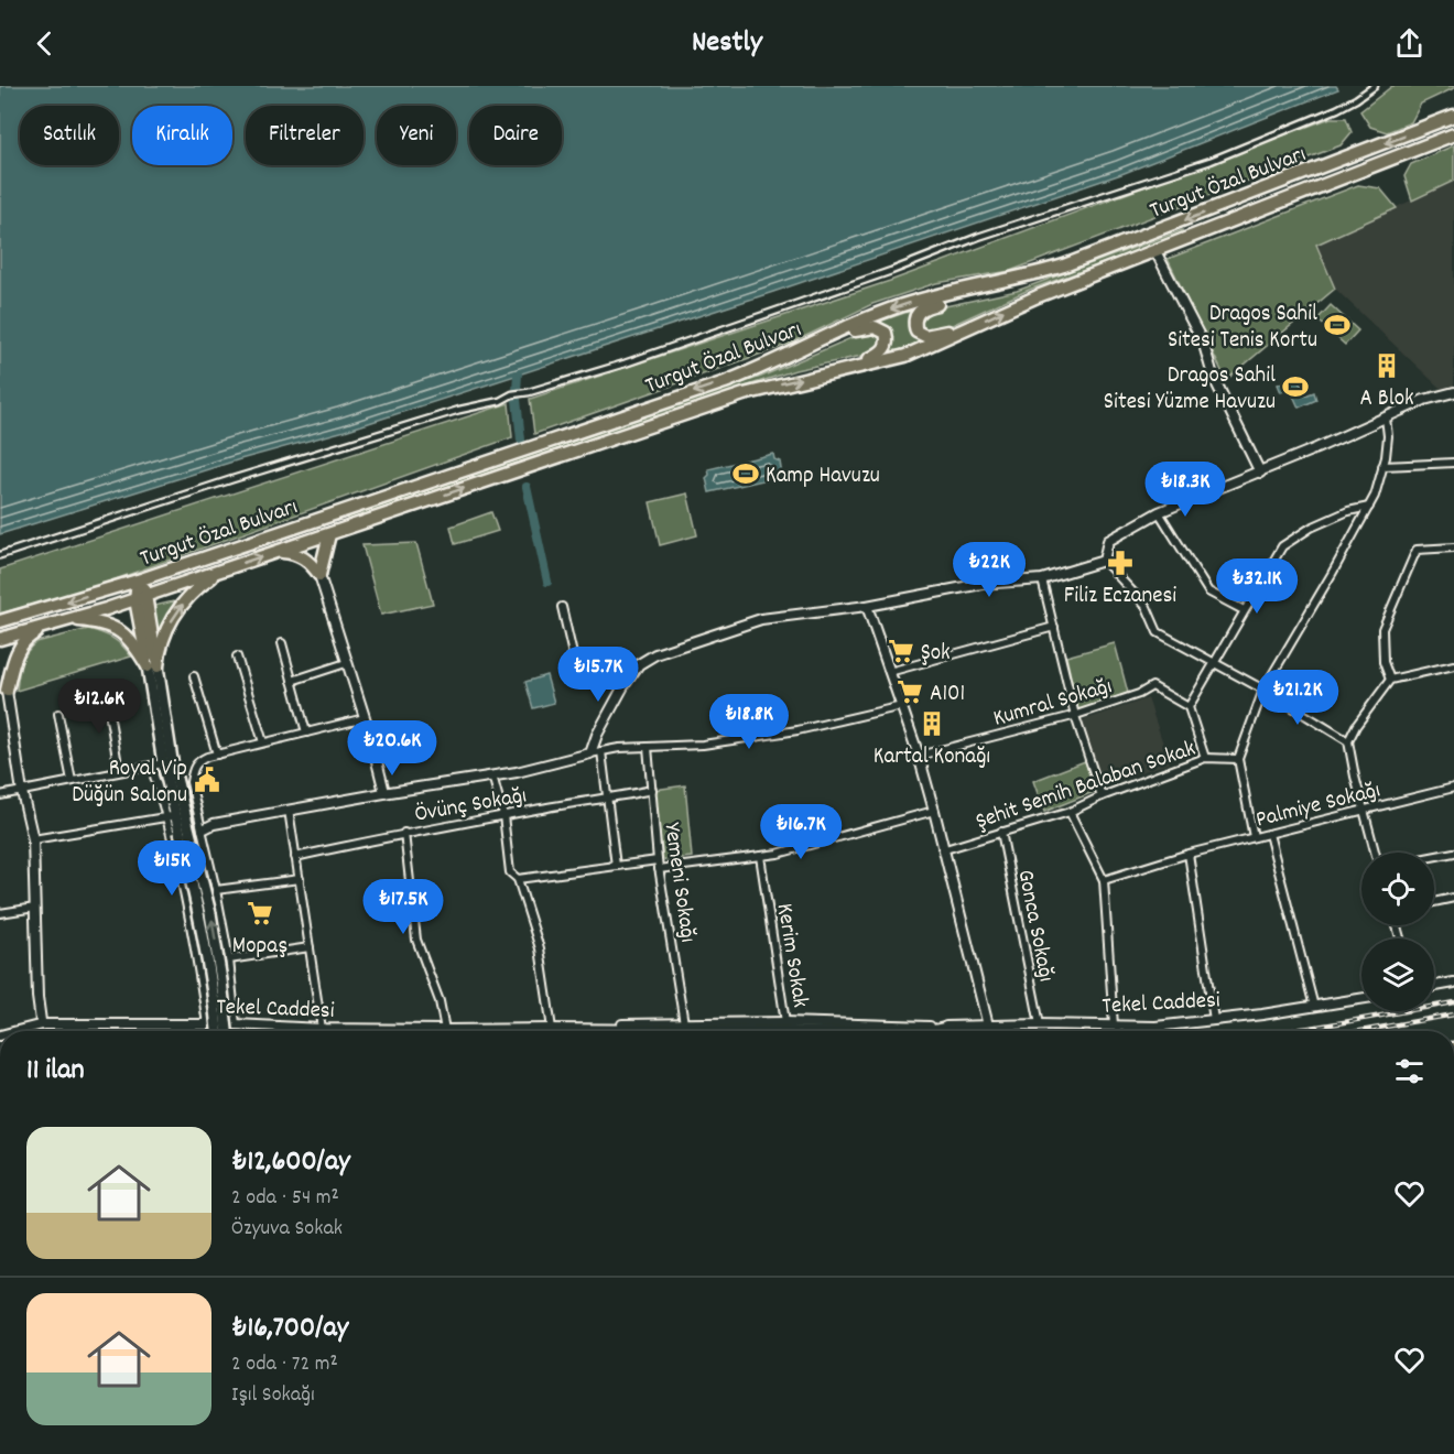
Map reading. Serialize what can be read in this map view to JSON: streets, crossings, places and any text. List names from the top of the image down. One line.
{"streets":{"main road":["Turgut Özal Bulvarı"],"street":["Kumral Sokağı","Şehit Semih Balaban Sokak","Övünç Sokağı","Palmiye Sokağı","Yemeni Sokağı","Gonca Sokağı","Kerim Sokak","Tekel Caddesi"]},"crossings":[["Şehit Semih Balaban Sokak","Gonca Sokağı"],["Övünç Sokağı","Yemeni Sokağı"],["Yemeni Sokağı","Tekel Caddesi"],["Gonca Sokağı","Tekel Caddesi"],["Kerim Sokak","Tekel Caddesi"]],"places":{"sports":["Dragos Sahil Sitesi Tenis Kortu","Dragos Sahil Sitesi Yüzme Havuzu","Kamp Havuzu"],"building":["A Blok","Kartal Konağı"],"pharmacy":["Filiz Eczanesi"],"supermarket":["Şok","A101","Mopaş"],"public building":["Royal Vip Düğün Salonu"]},"page":{"header":"Nestly","chip":["Satılık","Kiralık","Filtreler","Yeni","Daire"],"price":["₺18.3K","₺22K","₺32.1K","₺15.7K","₺21.2K","₺12.6K","₺18.8K","₺20.6K","₺16.7K","₺15K","₺17.5K"],"heading":"11 ilan","list":[{"name":"₺12,600/ay","note":"2 oda · 54 m² · Özyuva Sokak"},{"name":"₺16,700/ay","note":"2 oda · 72 m² · Işıl Sokağı"}]}}
